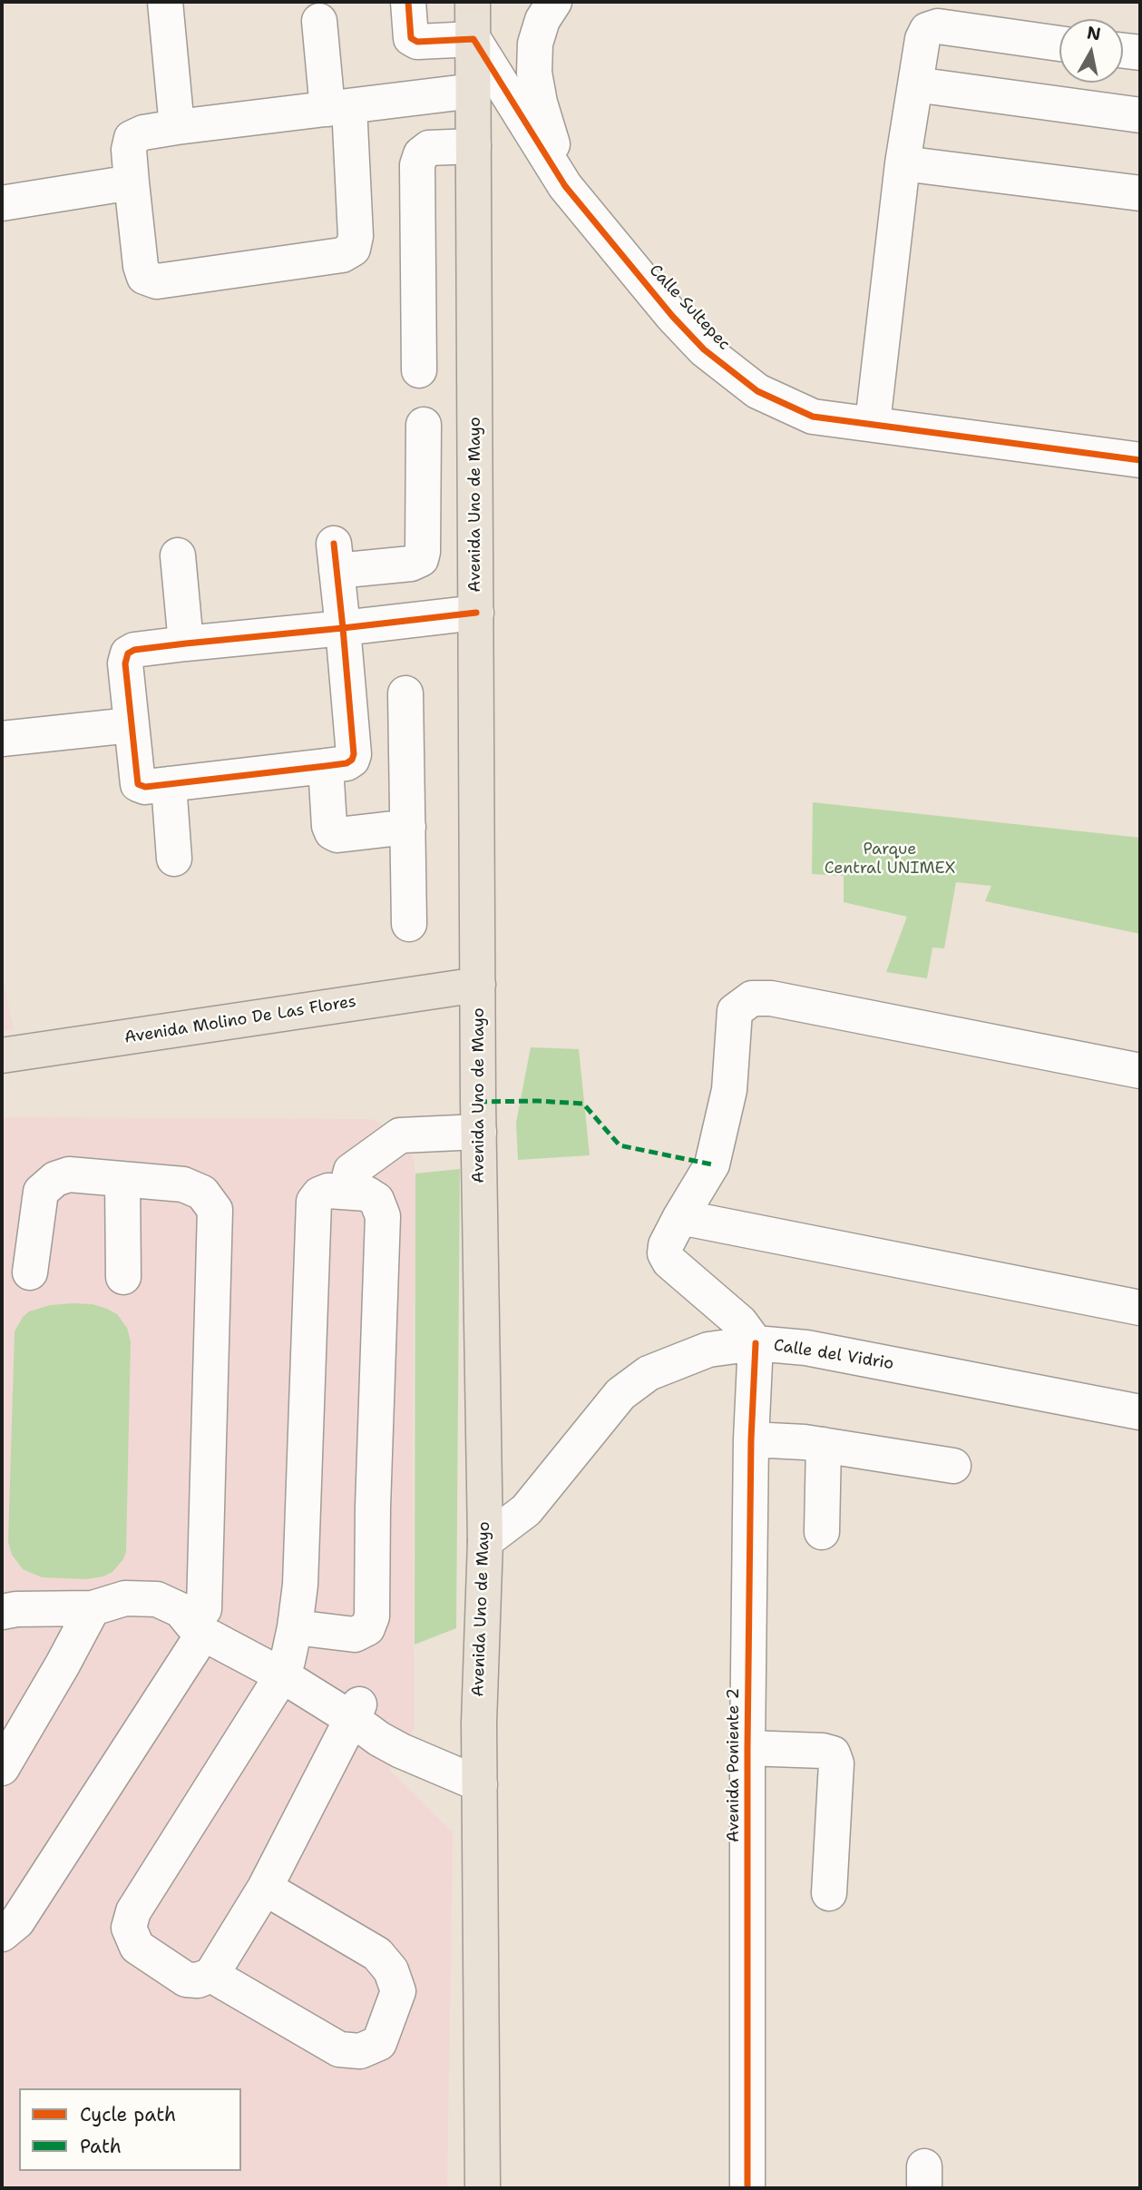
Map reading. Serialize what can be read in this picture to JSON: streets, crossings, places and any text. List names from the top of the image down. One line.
{"streets":{"main road":["Avenida Uno de Mayo","Avenida Molino De Las Flores"],"street":["Calle Sultepec","Calle del Vidrio","Avenida Poniente 2"]},"crossings":[["Calle Sultepec","Avenida Uno de Mayo"],["Avenida Uno de Mayo","Avenida Molino De Las Flores"],["Avenida Uno de Mayo","Calle del Vidrio"],["Calle del Vidrio","Avenida Poniente 2"]],"parks":["Parque Central UNIMEX"],"legend":["Cycle path","Path"],"north":"top"}
